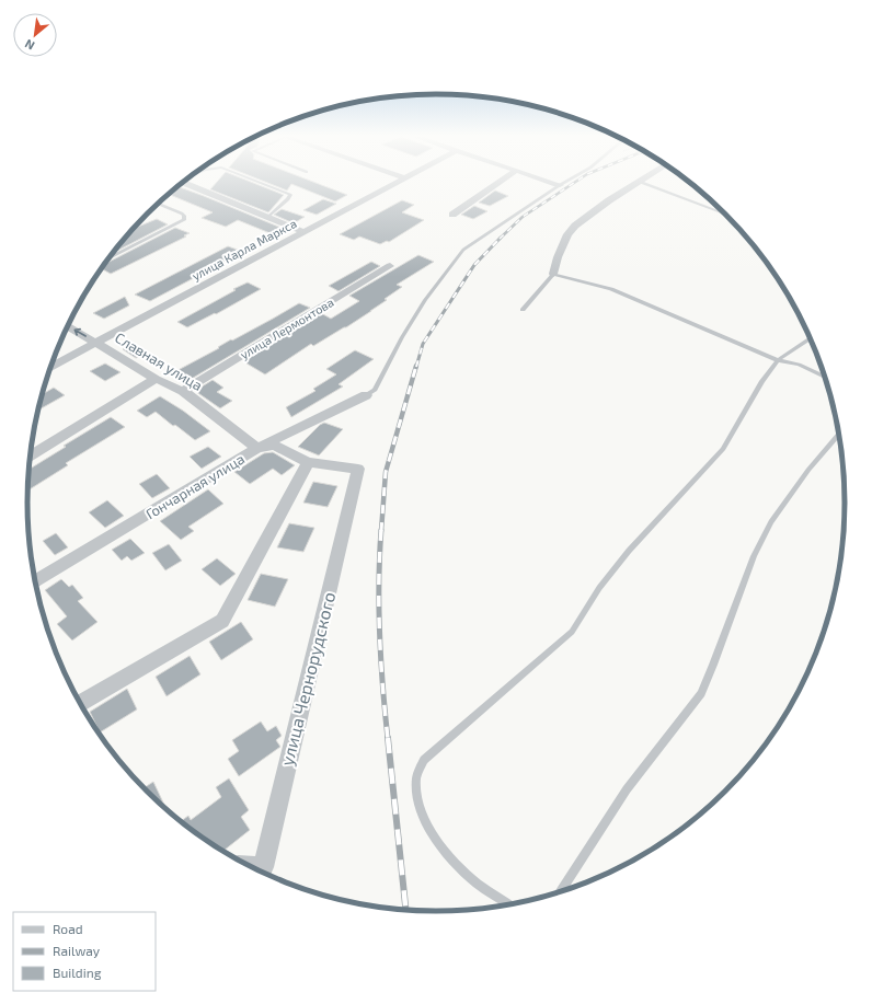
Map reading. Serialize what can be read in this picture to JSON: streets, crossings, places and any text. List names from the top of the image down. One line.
{"streets":{"street":["улица Карла Маркса","улица Лермонтова","Славная улица","Гончарная улица","улица Чернорудского"]},"crossings":[["улица Карла Маркса","Славная улица"],["улица Лермонтова","Славная улица"],["Славная улица","Гончарная улица"]],"legend":["Road","Railway","Building"],"north":"bottom left"}
